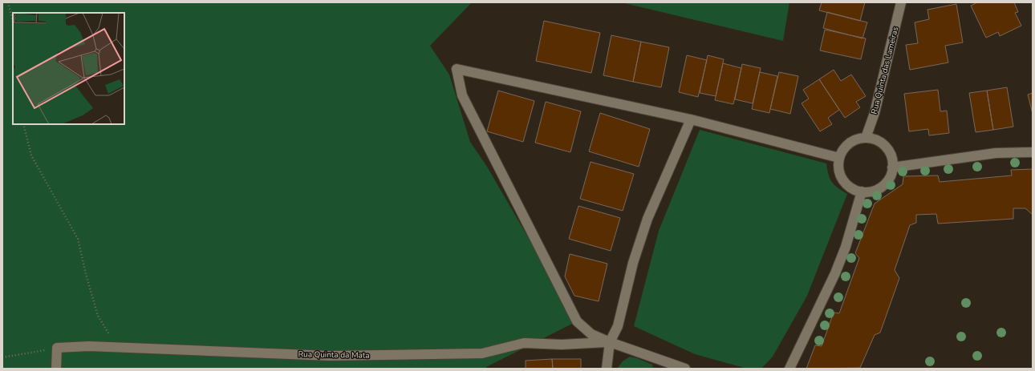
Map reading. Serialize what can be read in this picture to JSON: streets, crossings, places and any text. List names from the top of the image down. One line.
{"streets":{"street":["Rua Quinta das Lameiras","Rua Quinta da Mata"]}}
